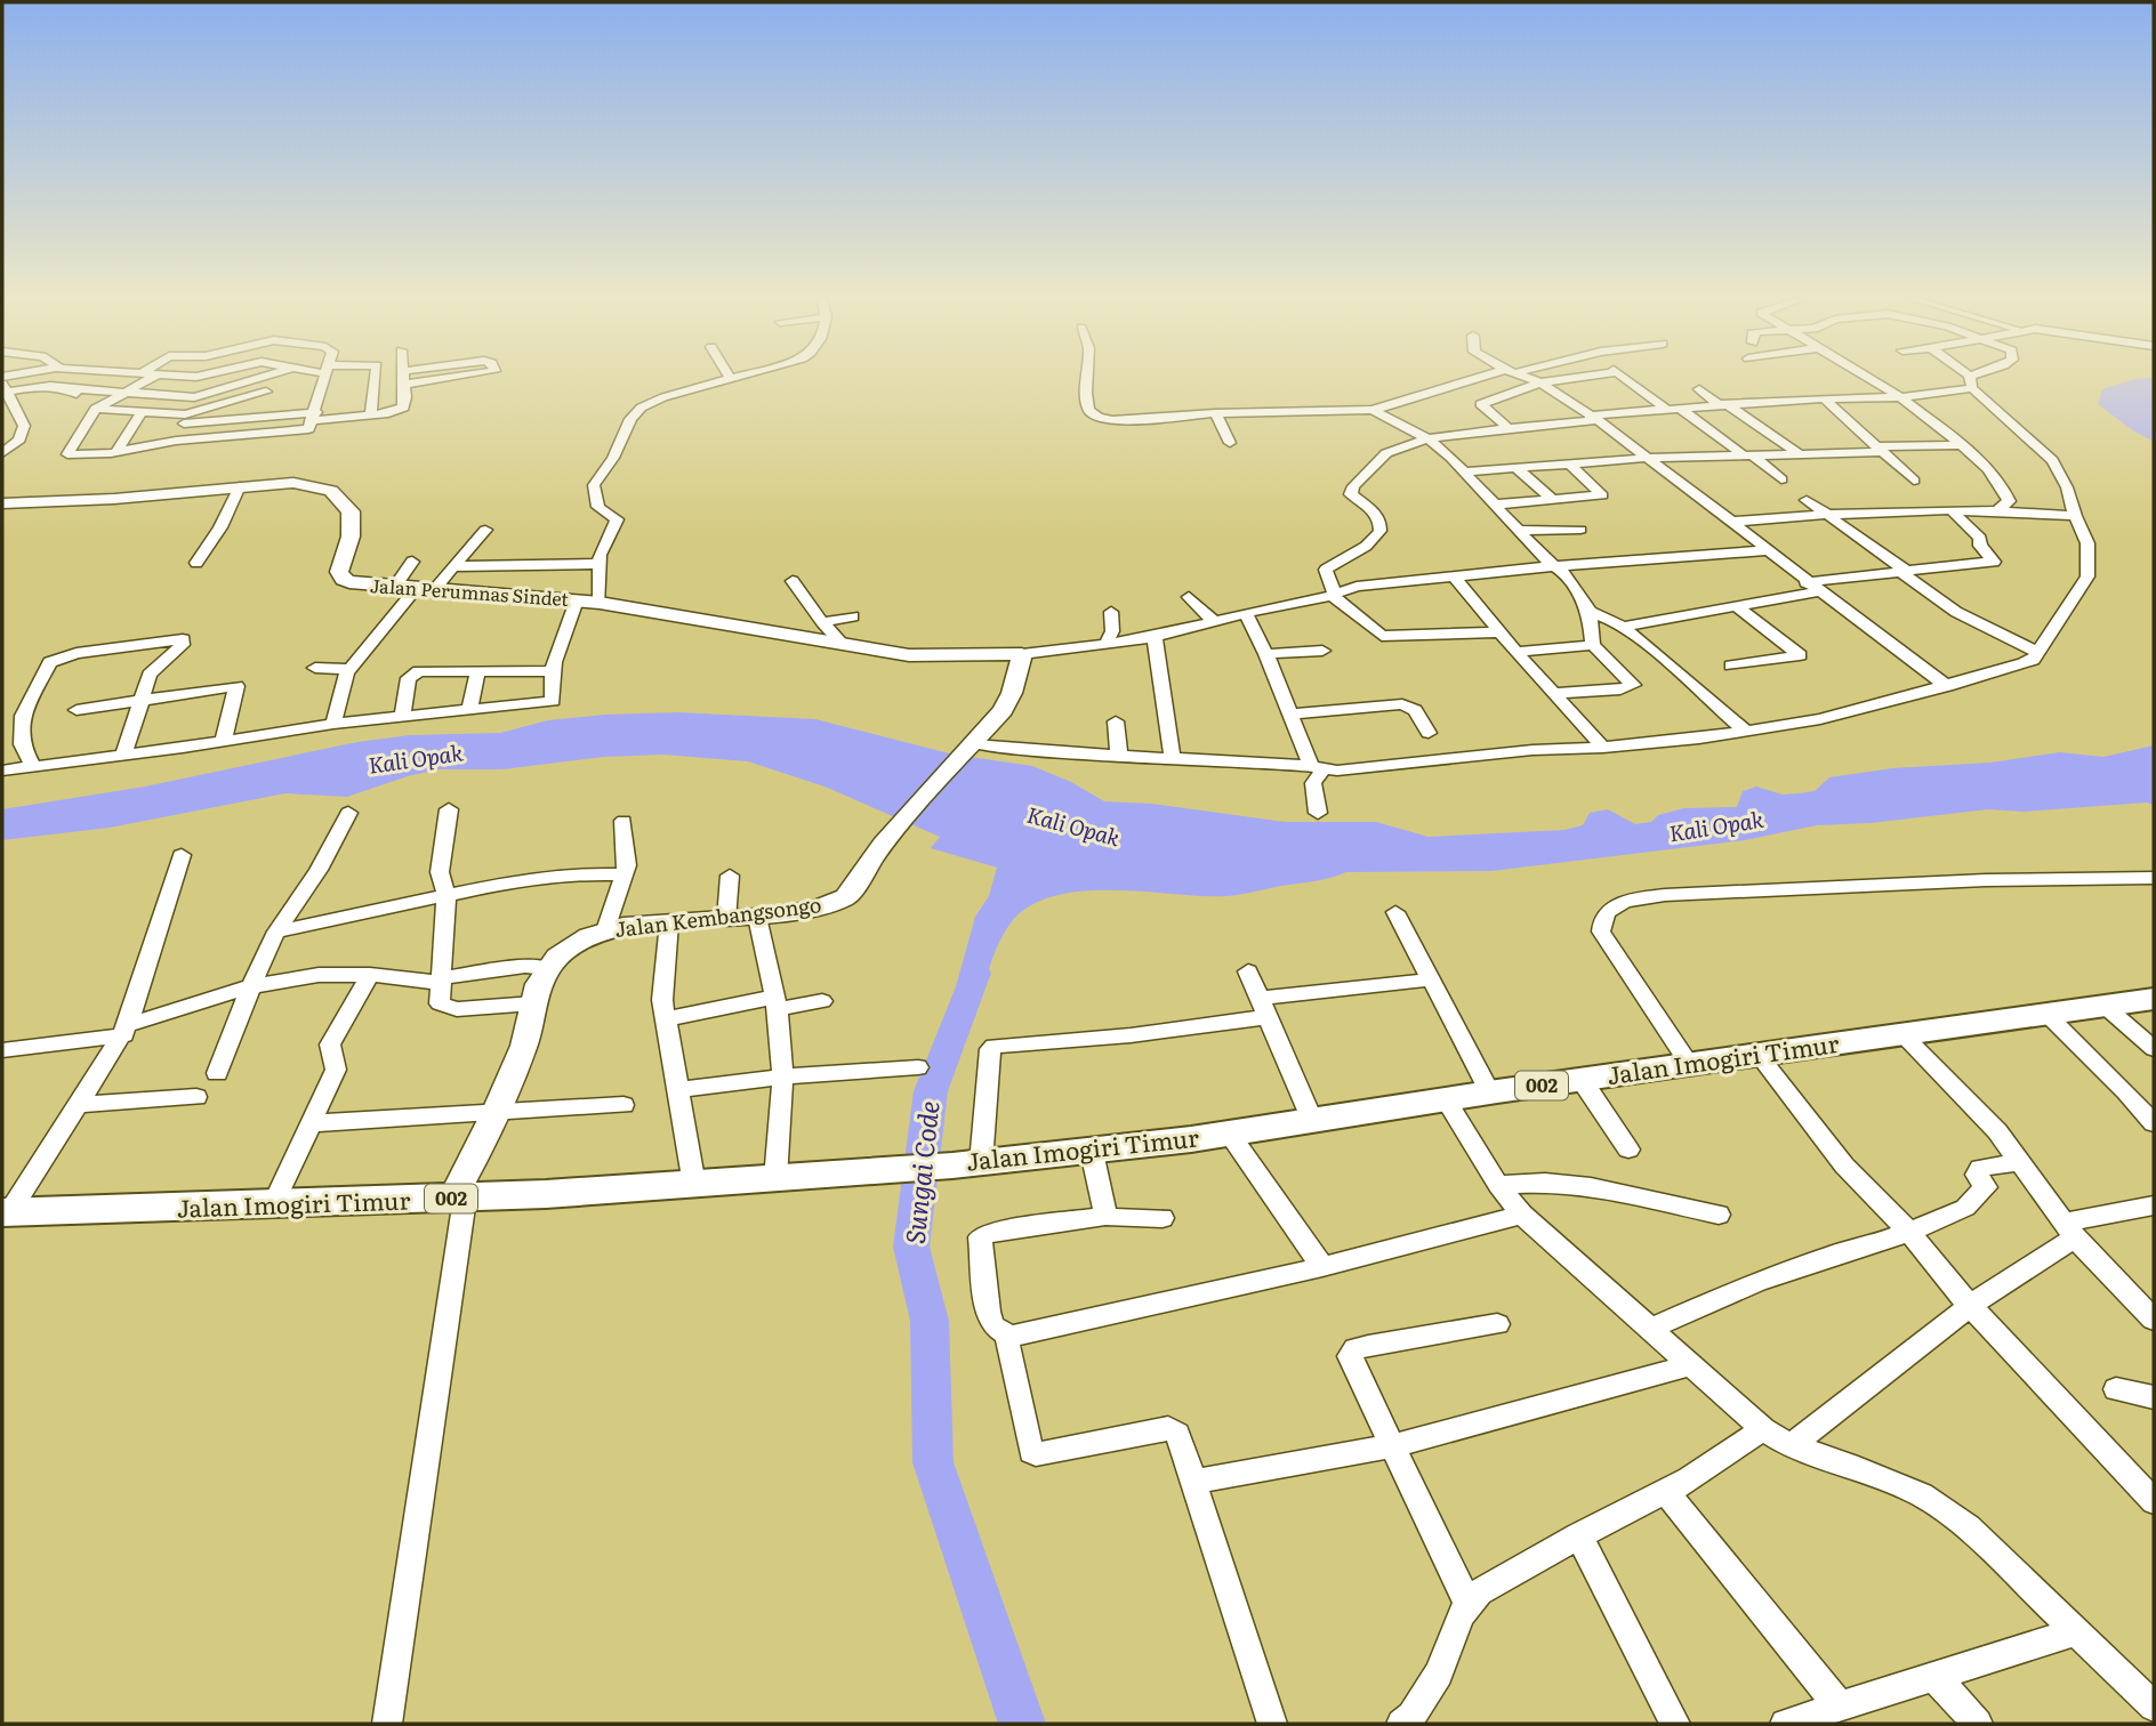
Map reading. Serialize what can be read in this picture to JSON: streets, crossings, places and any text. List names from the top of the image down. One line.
{"streets":{"main road":["Jalan Imogiri Timur","002"],"street":["Jalan Perumnas Sindet","Jalan Kembangsongo"]},"crossings":[["Jalan Perumnas Sindet","Jalan Kembangsongo"],["Jalan Kembangsongo","Jalan Imogiri Timur"]],"water":["Kali Opak","Sungai Code"]}
